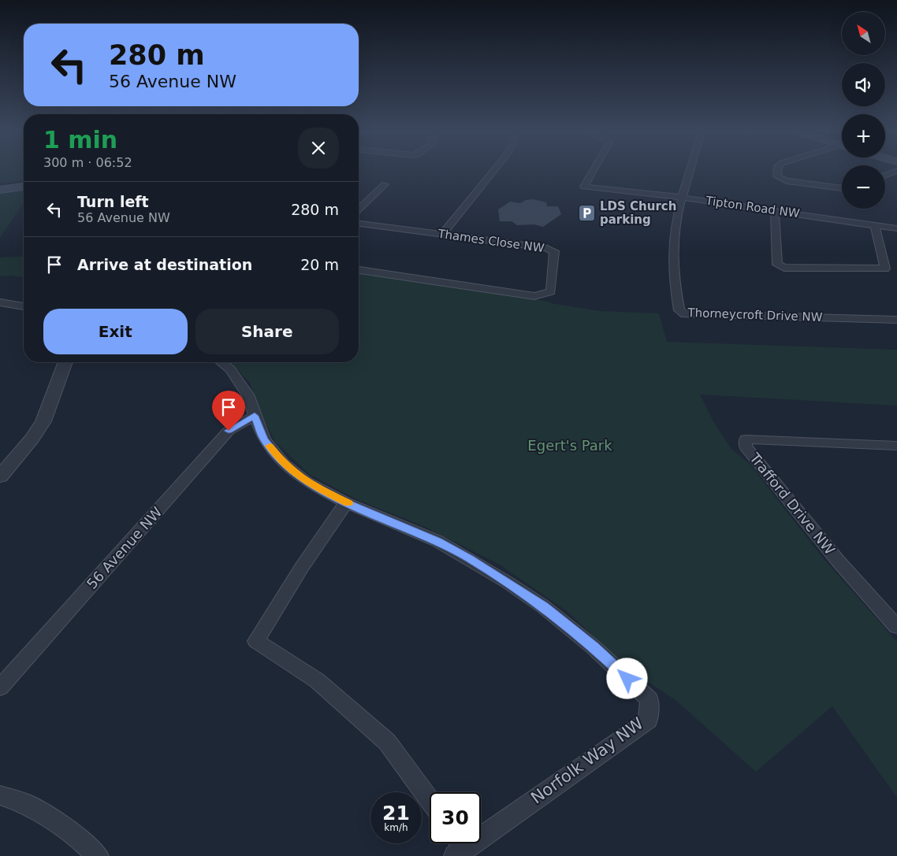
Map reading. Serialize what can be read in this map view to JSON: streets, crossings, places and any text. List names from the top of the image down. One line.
{"streets":{"street":["Tipton Road NW","Thames Close NW","Thorneycroft Drive NW","Trafford Drive NW","56 Avenue NW","Norfolk Way NW"]},"crossings":[["Tipton Road NW","Thorneycroft Drive NW"],["56 Avenue NW","Norfolk Way NW"]],"parks":["Egert's Park"],"places":{"parking":["LDS Church parking"]},"north":"top left","page":{"map_buttons":["+","−"],"turn":["280 m","56 Avenue NW"],"heading":["1 min","300 m · 06:52"],"list":[{"name":"Turn left","note":"56 Avenue NW","value":"280 m"},{"name":"Arrive at destination","value":"20 m"}],"buttons":["Exit","Share"],"speed":"21 km/h","limit":"30"}}
